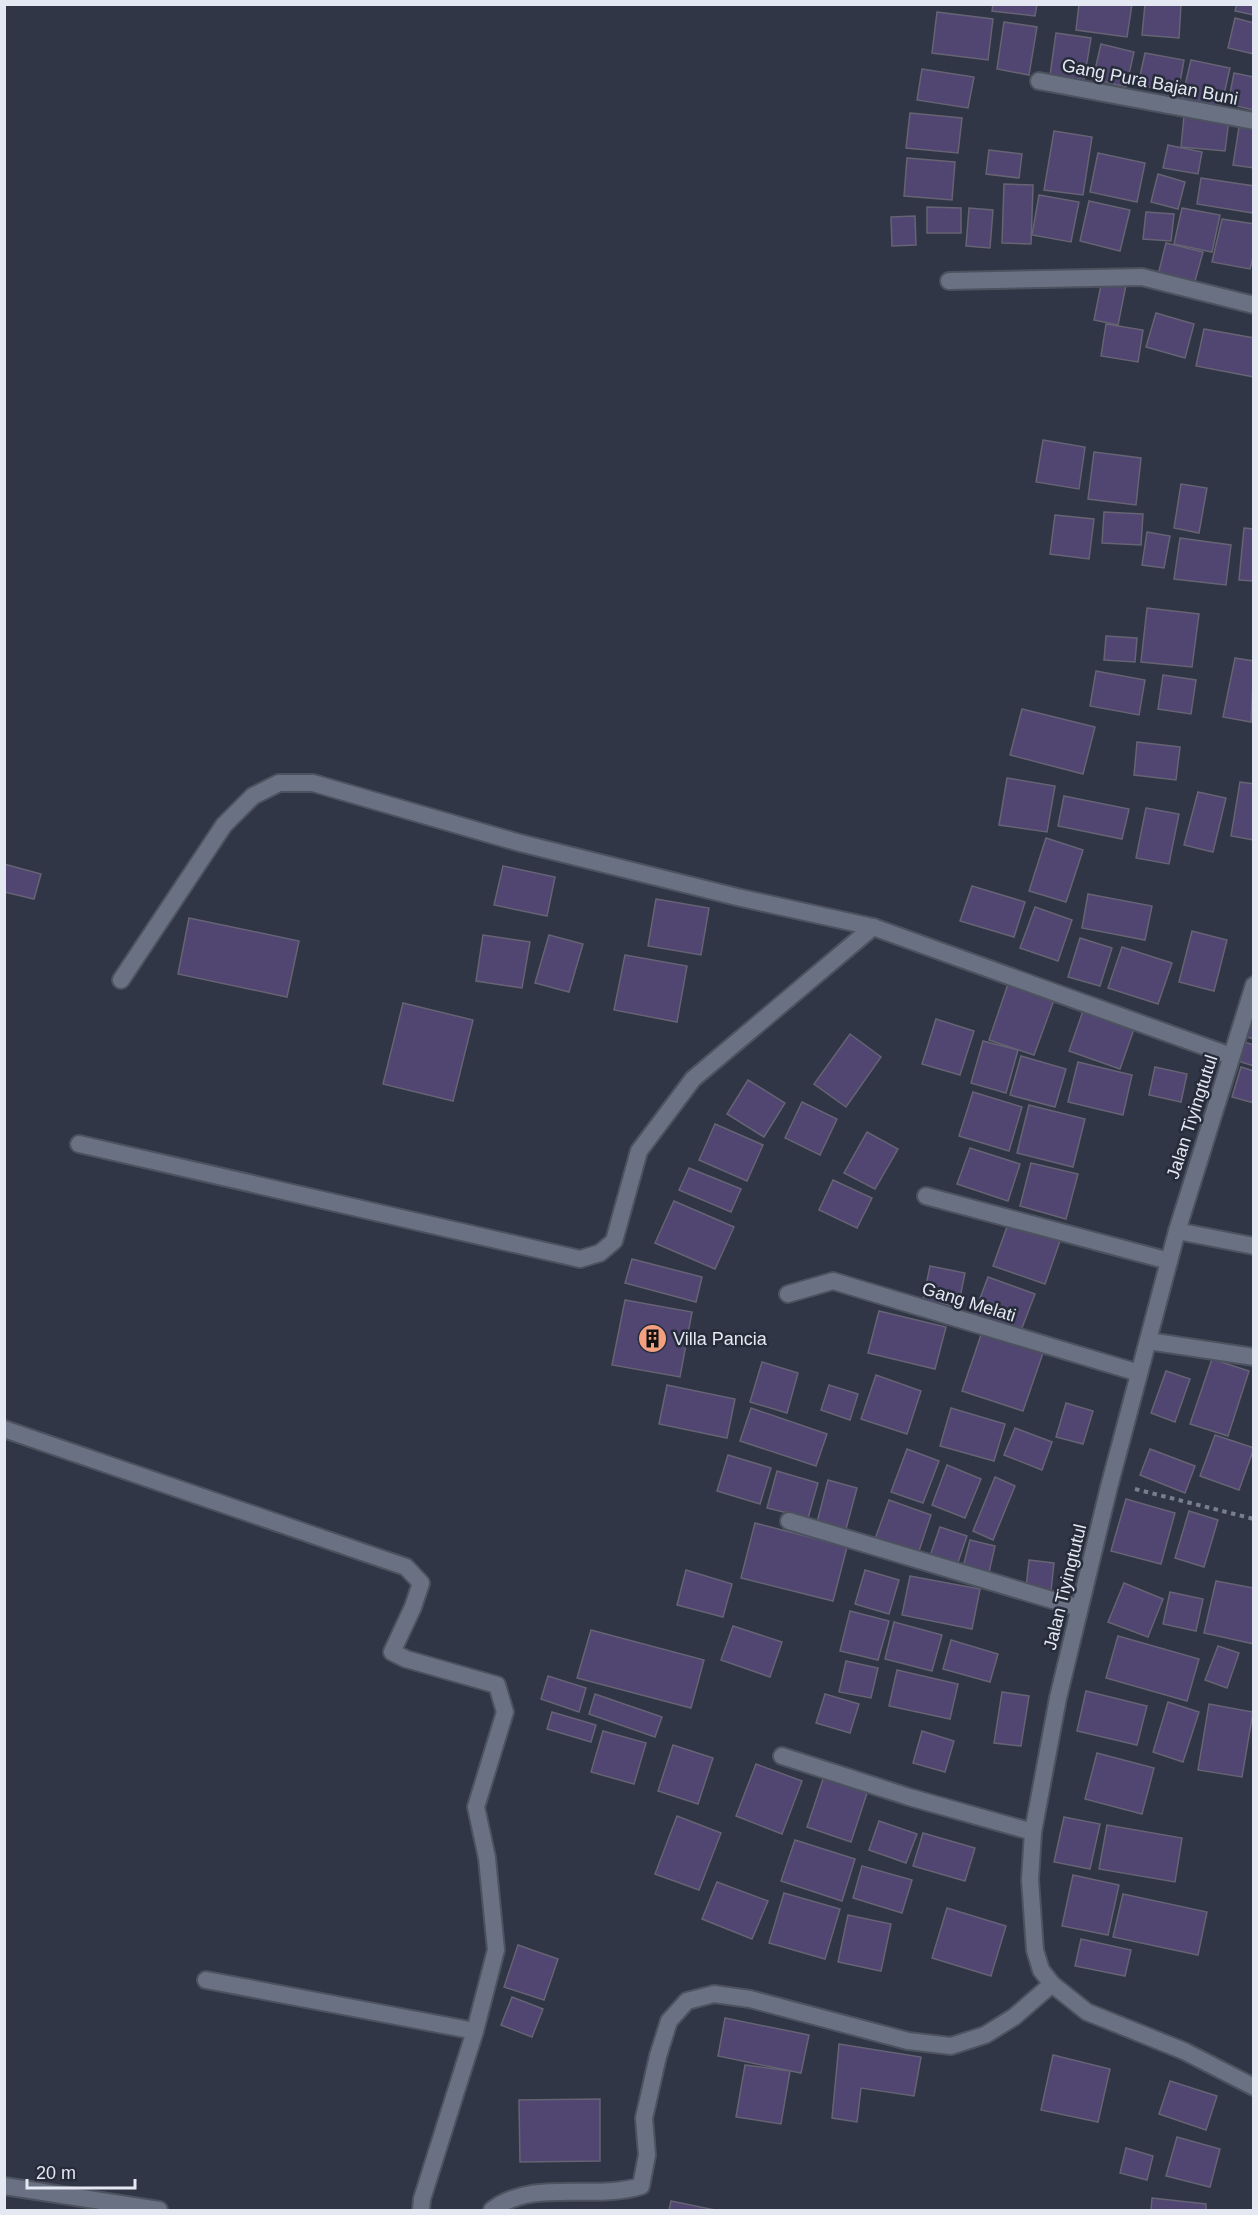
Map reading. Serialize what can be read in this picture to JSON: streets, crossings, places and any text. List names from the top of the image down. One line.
{"streets":{"street":["Gang Pura Bajan Buni","Jalan Tiyingtutul","Gang Melati"]},"crossings":[["Jalan Tiyingtutul","Gang Melati"]],"places":{"building":["Villa Pancia"]},"scale_bar":"20 m"}
